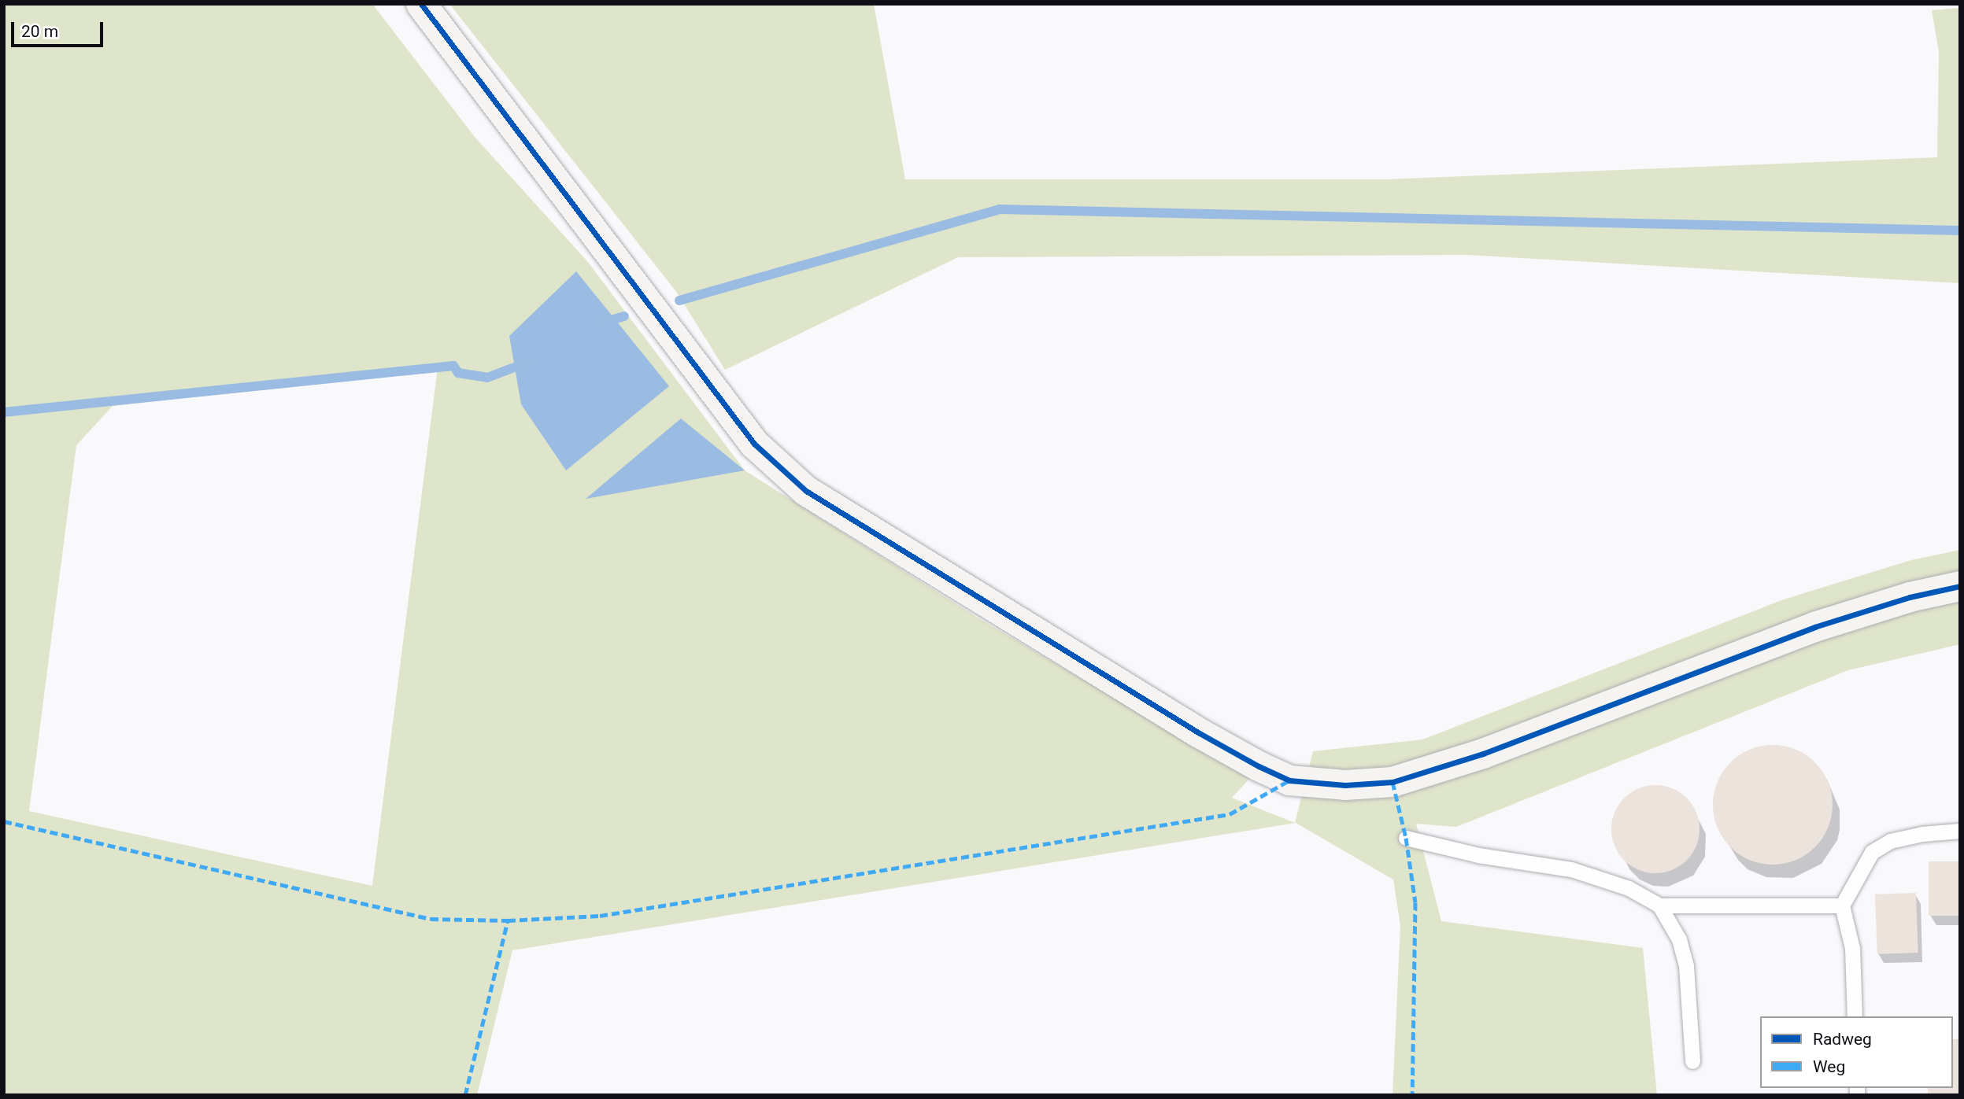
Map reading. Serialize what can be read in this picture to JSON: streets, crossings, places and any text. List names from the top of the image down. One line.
{"legend":["Radweg","Weg"],"scale_bar":"20 m"}
